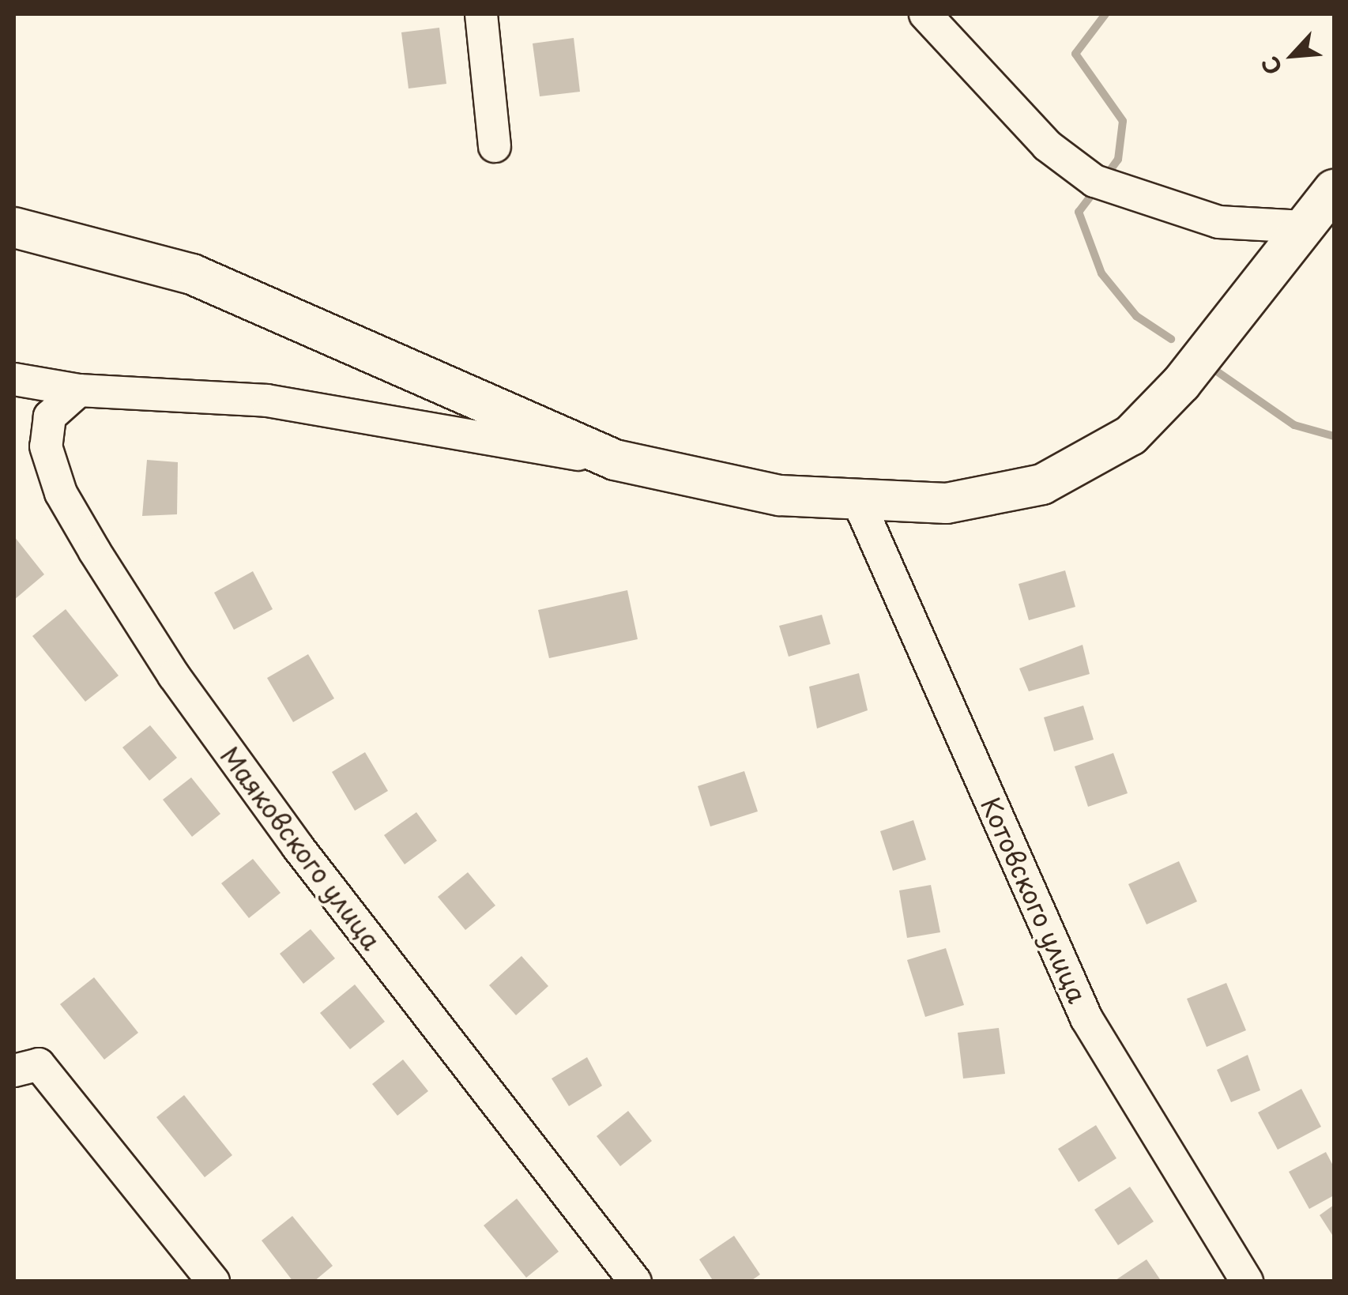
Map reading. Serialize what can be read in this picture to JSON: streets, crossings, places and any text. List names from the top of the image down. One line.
{"streets":{"street":["Маяковского улица","Котовского улица"]},"north":"bottom left"}
